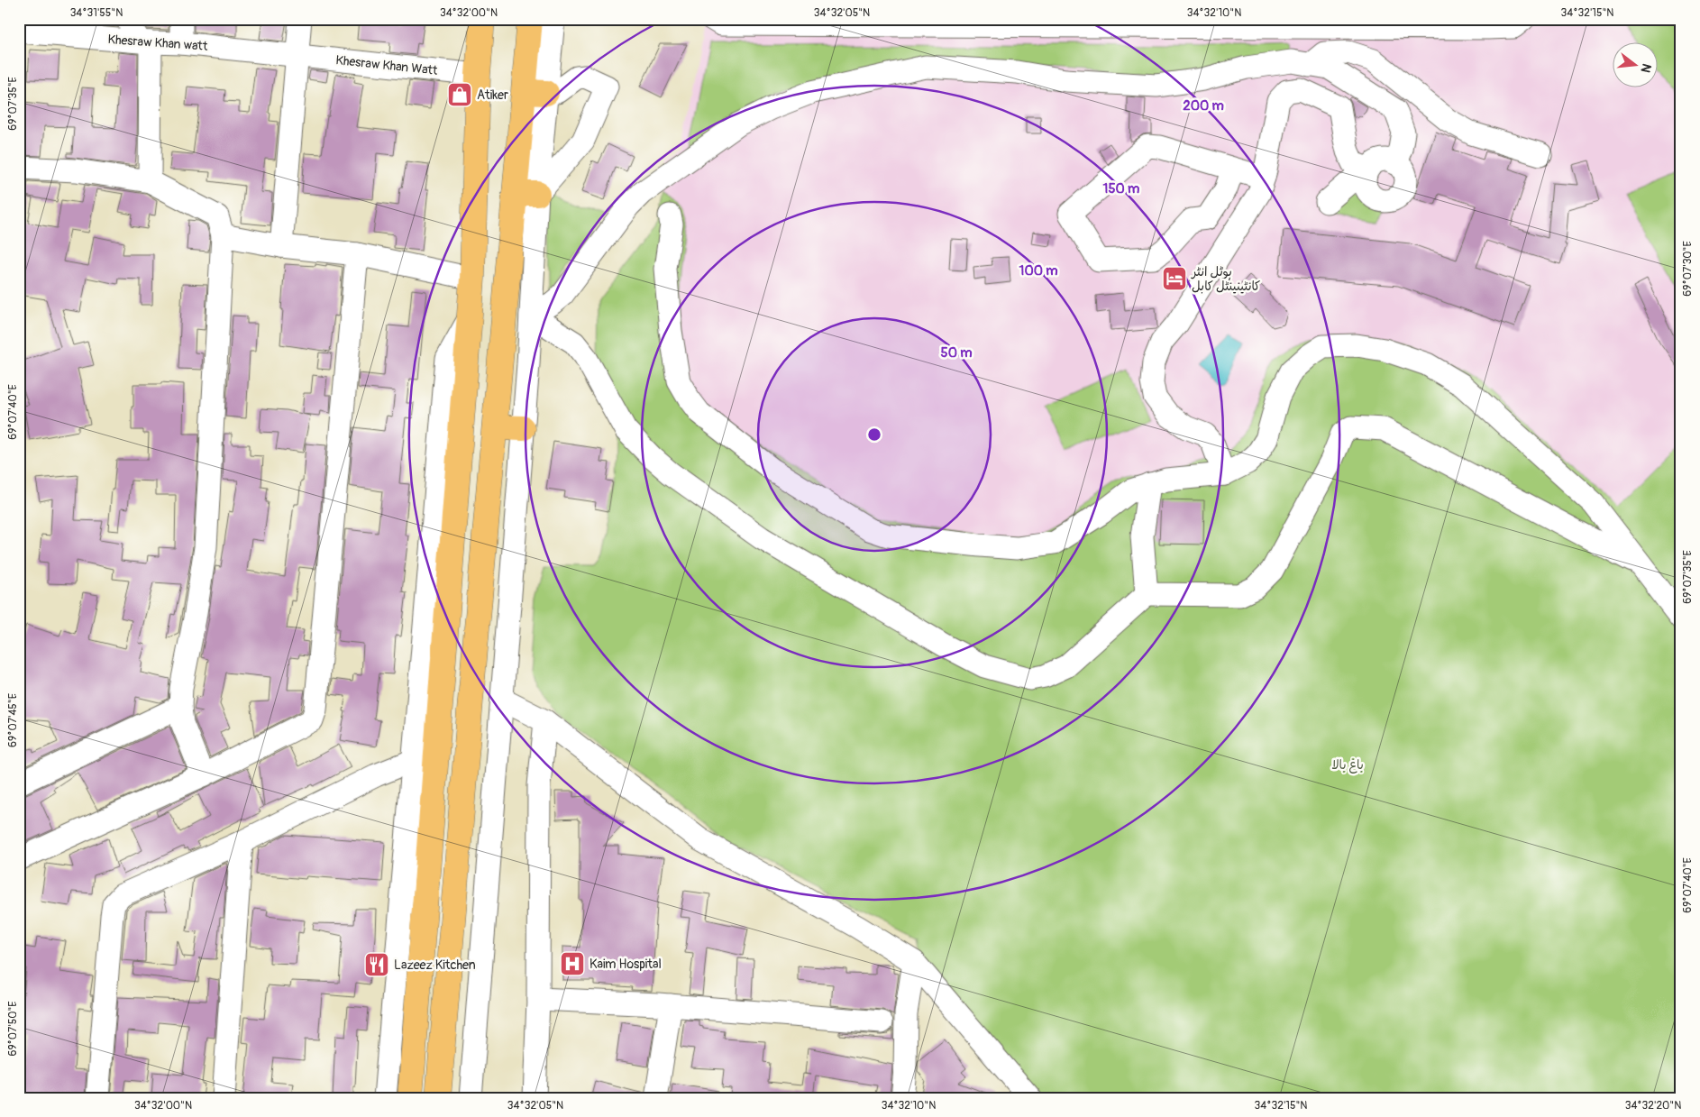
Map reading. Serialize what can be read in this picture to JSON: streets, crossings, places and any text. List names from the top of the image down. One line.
{"streets":{"street":["Khesraw Khan watt","Khesraw Khan Watt"]},"crossings":[["Khesraw Khan watt","Khesraw Khan Watt"]],"parks":["باغ بالا"],"places":{"shop":["Atiker"],"hotel":["ہوٹل انٹر کانٹینینٹل کابل"],"hospital":["Kaim Hospital"],"restaurant":["Lazeez Kitchen"]},"north":"right","coordinates":["34°31'55\"N","34°32'00\"N","34°32'05\"N","34°32'10\"N","34°32'15\"N","69°07'35\"E","69°07'30\"E","69°07'40\"E","69°07'45\"E","69°07'50\"E","34°32'20\"N"],"rings":["200 m","150 m","100 m","50 m"]}
